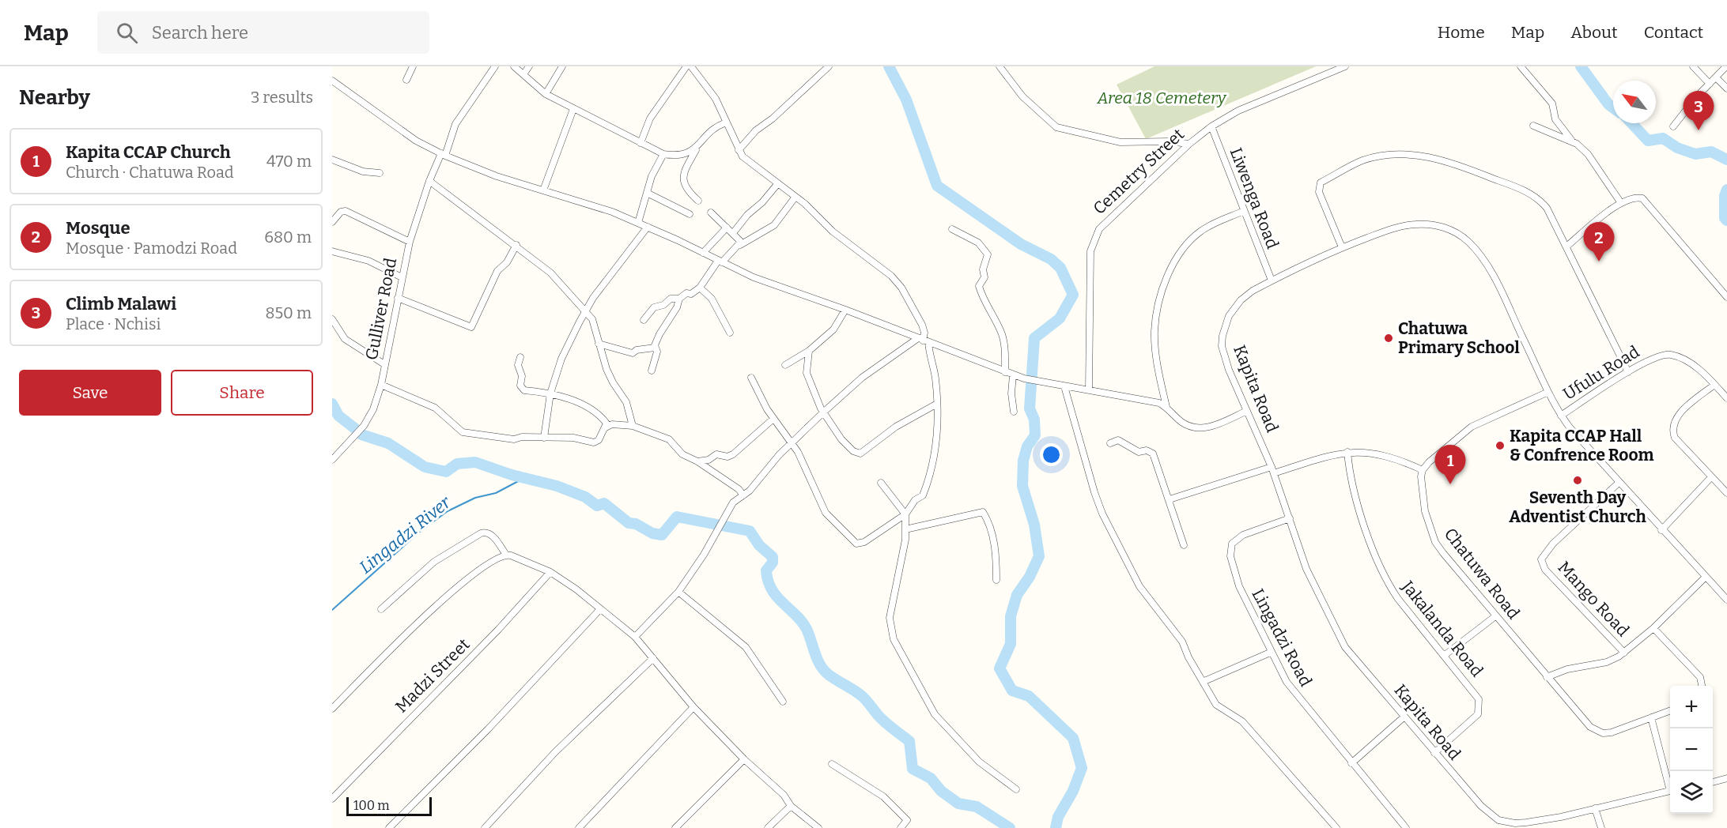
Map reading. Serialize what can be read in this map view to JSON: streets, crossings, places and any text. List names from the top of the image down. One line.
{"streets":{"street":["Cemetry Street","Liwenga Road","Gulliver Road","Ufulu Road","Kapita Road","Chatuwa Road","Mango Road","Jakalanda Road","Lingadzi Road","Madzi Street"]},"crossings":[["Cemetry Street","Liwenga Road"],["Liwenga Road","Kapita Road"],["Ufulu Road","Kapita Road"],["Kapita Road","Mango Road"],["Kapita Road","Jakalanda Road"],["Kapita Road","Lingadzi Road"]],"water":["Lingadzi River"],"parks":["Area 18 Cemetery"],"places":["Chatuwa Primary School","Kapita CCAP Hall & Confrence Room","Seventh Day Adventist Church"],"scale_bar":"100 m","north":"top left","page":{"header":"Map","search":"Search here","nav":["Home","Map","About","Contact"],"heading":["Nearby","3 results"],"pins":["3","2","1"],"list":[{"mark":"1","name":"Kapita CCAP Church","note":"Church · Chatuwa Road","value":"470 m"},{"mark":"2","name":"Mosque","note":"Mosque · Pamodzi Road","value":"680 m"},{"mark":"3","name":"Climb Malawi","note":"Place · Nchisi","value":"850 m"}],"buttons":["Save","Share"],"map_buttons":["+","−"],"scale":"100 m"}}
